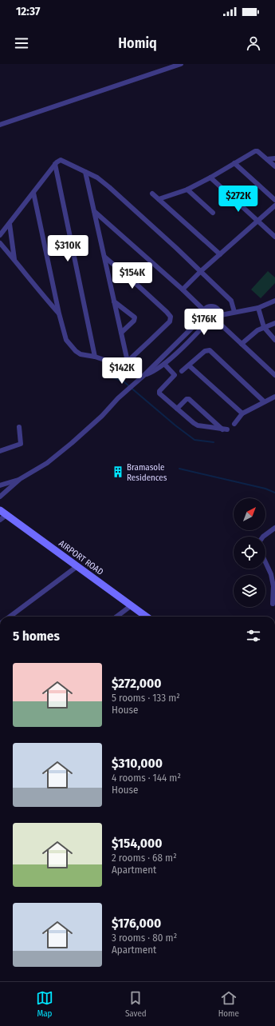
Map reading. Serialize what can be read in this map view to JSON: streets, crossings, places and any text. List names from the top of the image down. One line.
{"streets":{"main road":["AIRPORT ROAD"]},"places":{"building":["Bramasole Residences"]},"north":"top right","page":{"status":"12:37","header":"Homiq","price":["$272K","$310K","$154K","$176K","$142K"],"heading":"5 homes","list":[{"name":"$272,000","note":"5 rooms · 133 m² · House"},{"name":"$310,000","note":"4 rooms · 144 m² · House"},{"name":"$154,000","note":"2 rooms · 68 m² · Apartment"},{"name":"$176,000","note":"3 rooms · 80 m² · Apartment"}],"tabs":["Map","Saved","Home"]}}
